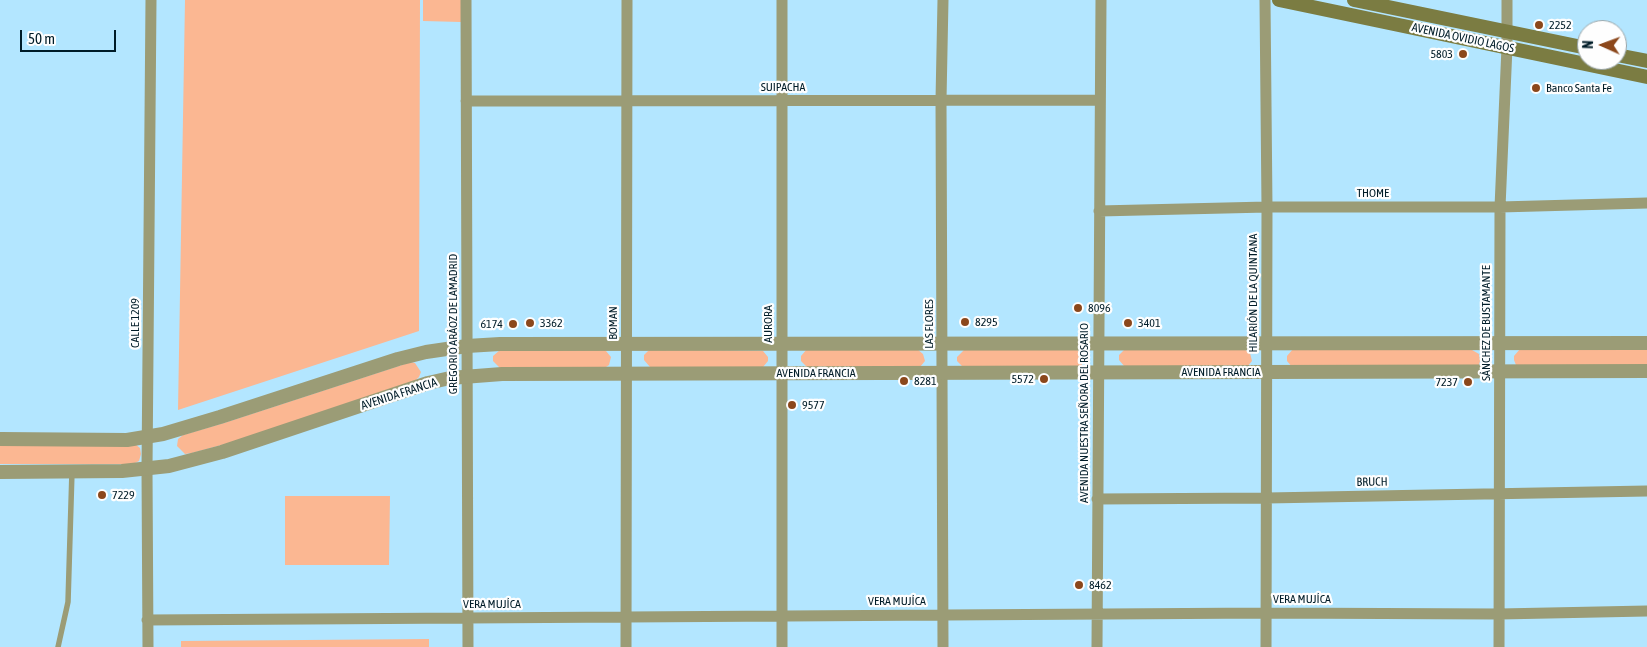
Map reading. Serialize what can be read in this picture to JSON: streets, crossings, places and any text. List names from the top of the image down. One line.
{"streets":{"main road":["AVENIDA OVIDIO LAGOS"],"street":["SUIPACHA","THOME","HILARIÓN DE LA QUINTANA","CALLE 1209","BOMAN","SÁNCHEZ DE BUSTAMANTE","GREGORIO ARÁOZ DE LAMADRID","AURORA","LAS FLORES","AVENIDA FRANCIA","AVENIDA NUESTRA SEÑORA DEL ROSARIO","BRUCH","VERA MUJÍCA"]},"crossings":[["AVENIDA OVIDIO LAGOS","SÁNCHEZ DE BUSTAMANTE"],["SUIPACHA","BOMAN"],["SUIPACHA","GREGORIO ARÁOZ DE LAMADRID"],["SUIPACHA","AURORA"],["SUIPACHA","LAS FLORES"],["SUIPACHA","AVENIDA NUESTRA SEÑORA DEL ROSARIO"],["THOME","HILARIÓN DE LA QUINTANA"],["THOME","SÁNCHEZ DE BUSTAMANTE"],["THOME","AVENIDA NUESTRA SEÑORA DEL ROSARIO"],["HILARIÓN DE LA QUINTANA","AVENIDA FRANCIA"],["HILARIÓN DE LA QUINTANA","BRUCH"],["HILARIÓN DE LA QUINTANA","VERA MUJÍCA"],["CALLE 1209","AVENIDA FRANCIA"],["CALLE 1209","VERA MUJÍCA"],["BOMAN","AVENIDA FRANCIA"],["BOMAN","VERA MUJÍCA"],["SÁNCHEZ DE BUSTAMANTE","AVENIDA FRANCIA"],["SÁNCHEZ DE BUSTAMANTE","BRUCH"],["SÁNCHEZ DE BUSTAMANTE","VERA MUJÍCA"],["GREGORIO ARÁOZ DE LAMADRID","AVENIDA FRANCIA"],["GREGORIO ARÁOZ DE LAMADRID","VERA MUJÍCA"],["AURORA","AVENIDA FRANCIA"],["AURORA","VERA MUJÍCA"],["LAS FLORES","AVENIDA FRANCIA"],["LAS FLORES","VERA MUJÍCA"],["AVENIDA FRANCIA","AVENIDA NUESTRA SEÑORA DEL ROSARIO"],["AVENIDA NUESTRA SEÑORA DEL ROSARIO","BRUCH"],["AVENIDA NUESTRA SEÑORA DEL ROSARIO","VERA MUJÍCA"]],"places":["2252","5803","Banco Santa Fe","8096","8295","3362","3401","6174","5572","8281","7237","9577","7229","8462"],"scale_bar":"50 m","north":"left"}
